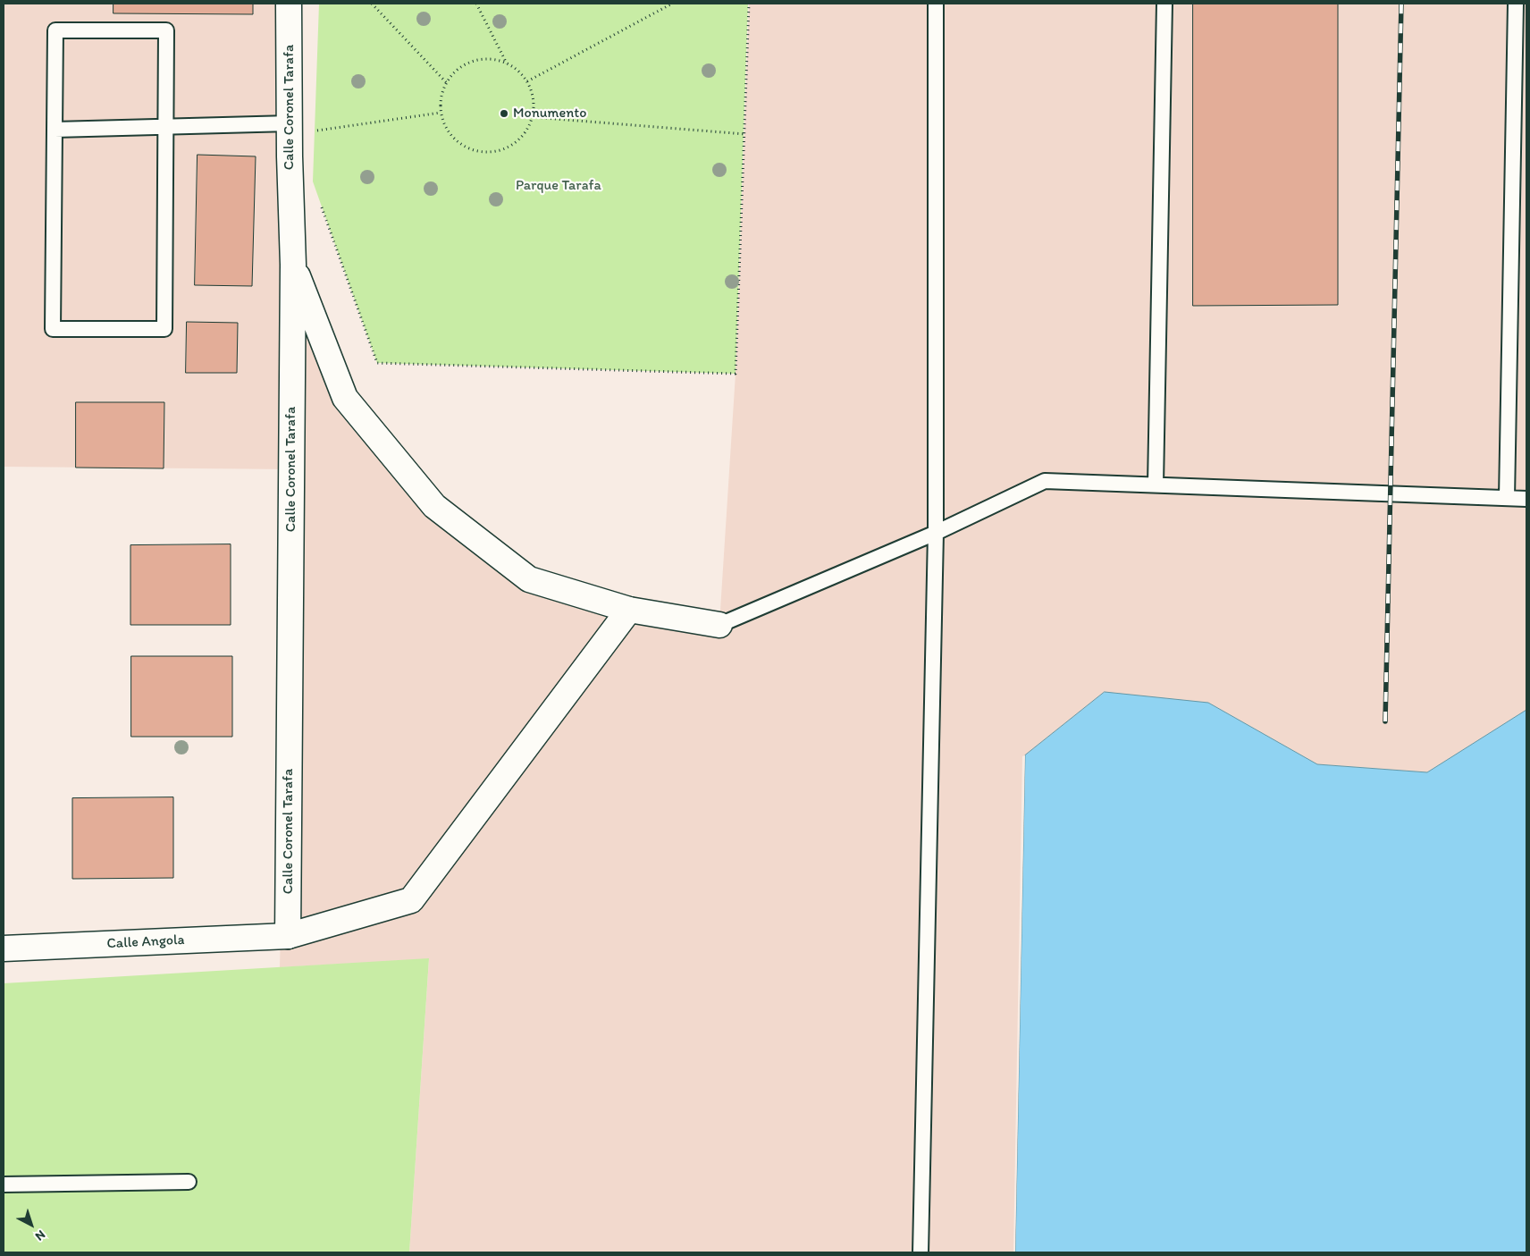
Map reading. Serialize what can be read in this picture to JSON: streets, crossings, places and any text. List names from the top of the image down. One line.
{"streets":{"street":["Calle Coronel Tarafa","Calle Angola"]},"crossings":[["Calle Coronel Tarafa","Calle Angola"]],"parks":["Parque Tarafa"],"places":["Monumento"],"north":"bottom right"}
